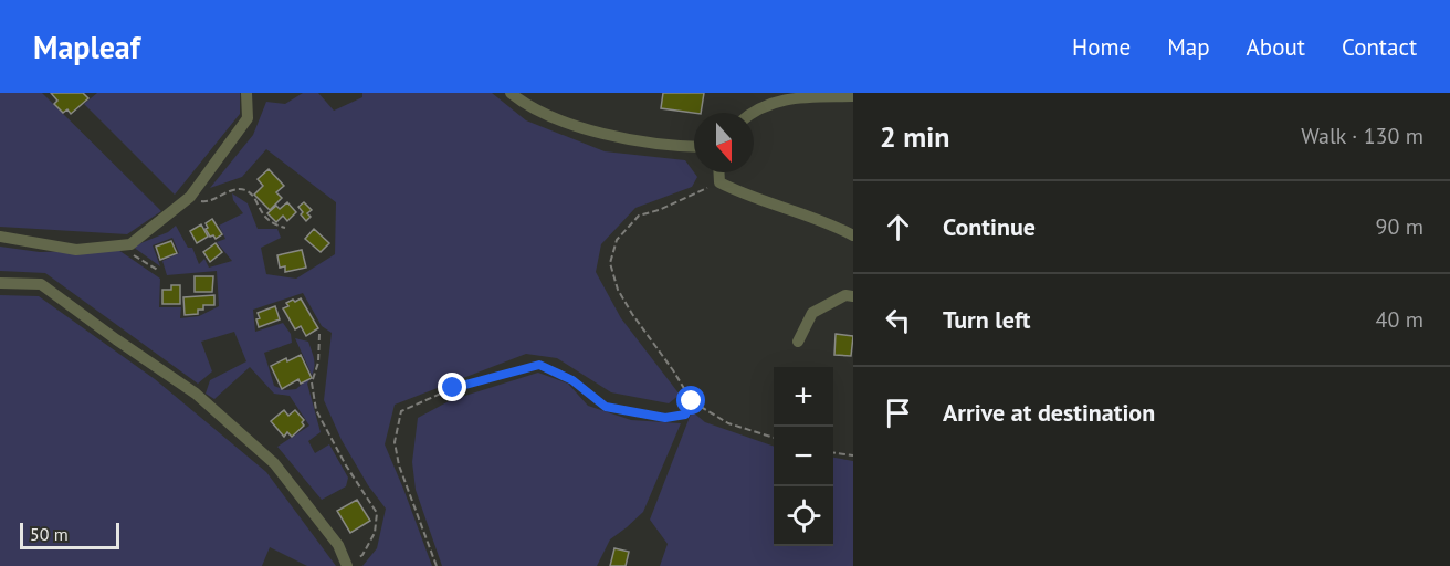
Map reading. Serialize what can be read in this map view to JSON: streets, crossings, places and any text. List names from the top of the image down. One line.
{"scale_bar":"50 m","north":"bottom","page":{"header":"Mapleaf","nav":["Home","Map","About","Contact"],"heading":["2 min","Walk · 130 m"],"list":[["Continue","90 m"],["Turn left","40 m"],"Arrive at destination"],"map_buttons":["+","−"],"scale":"50 m"}}
